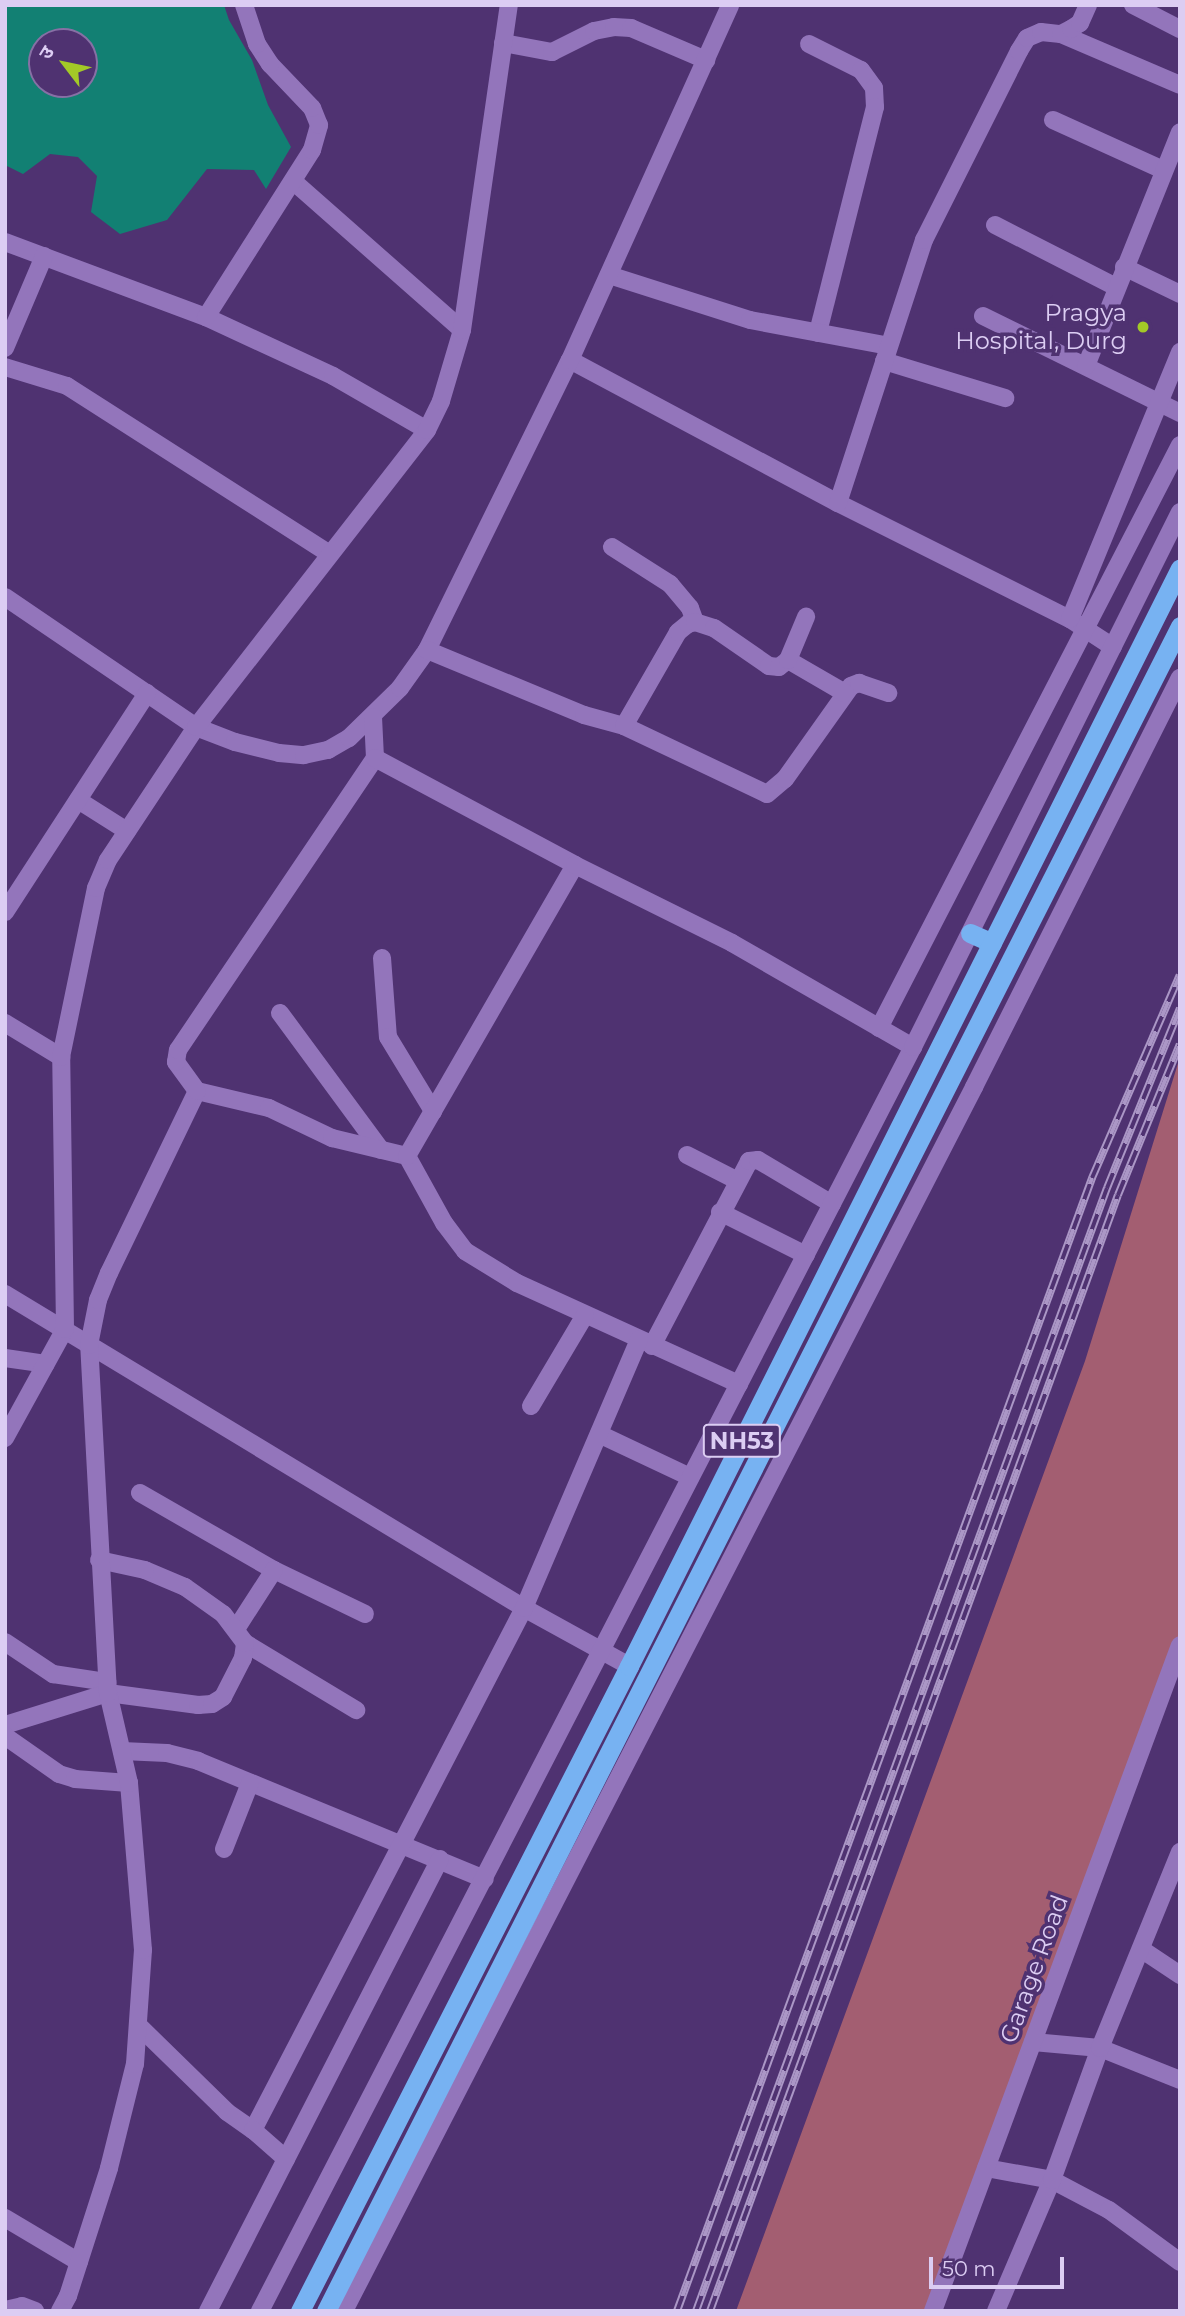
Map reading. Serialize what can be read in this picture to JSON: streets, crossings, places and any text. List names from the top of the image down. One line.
{"streets":{"highway":["NH53"],"street":["Garage Road"]},"places":["Pragya Hospital, Durg"],"scale_bar":"50 m","north":"top left"}
